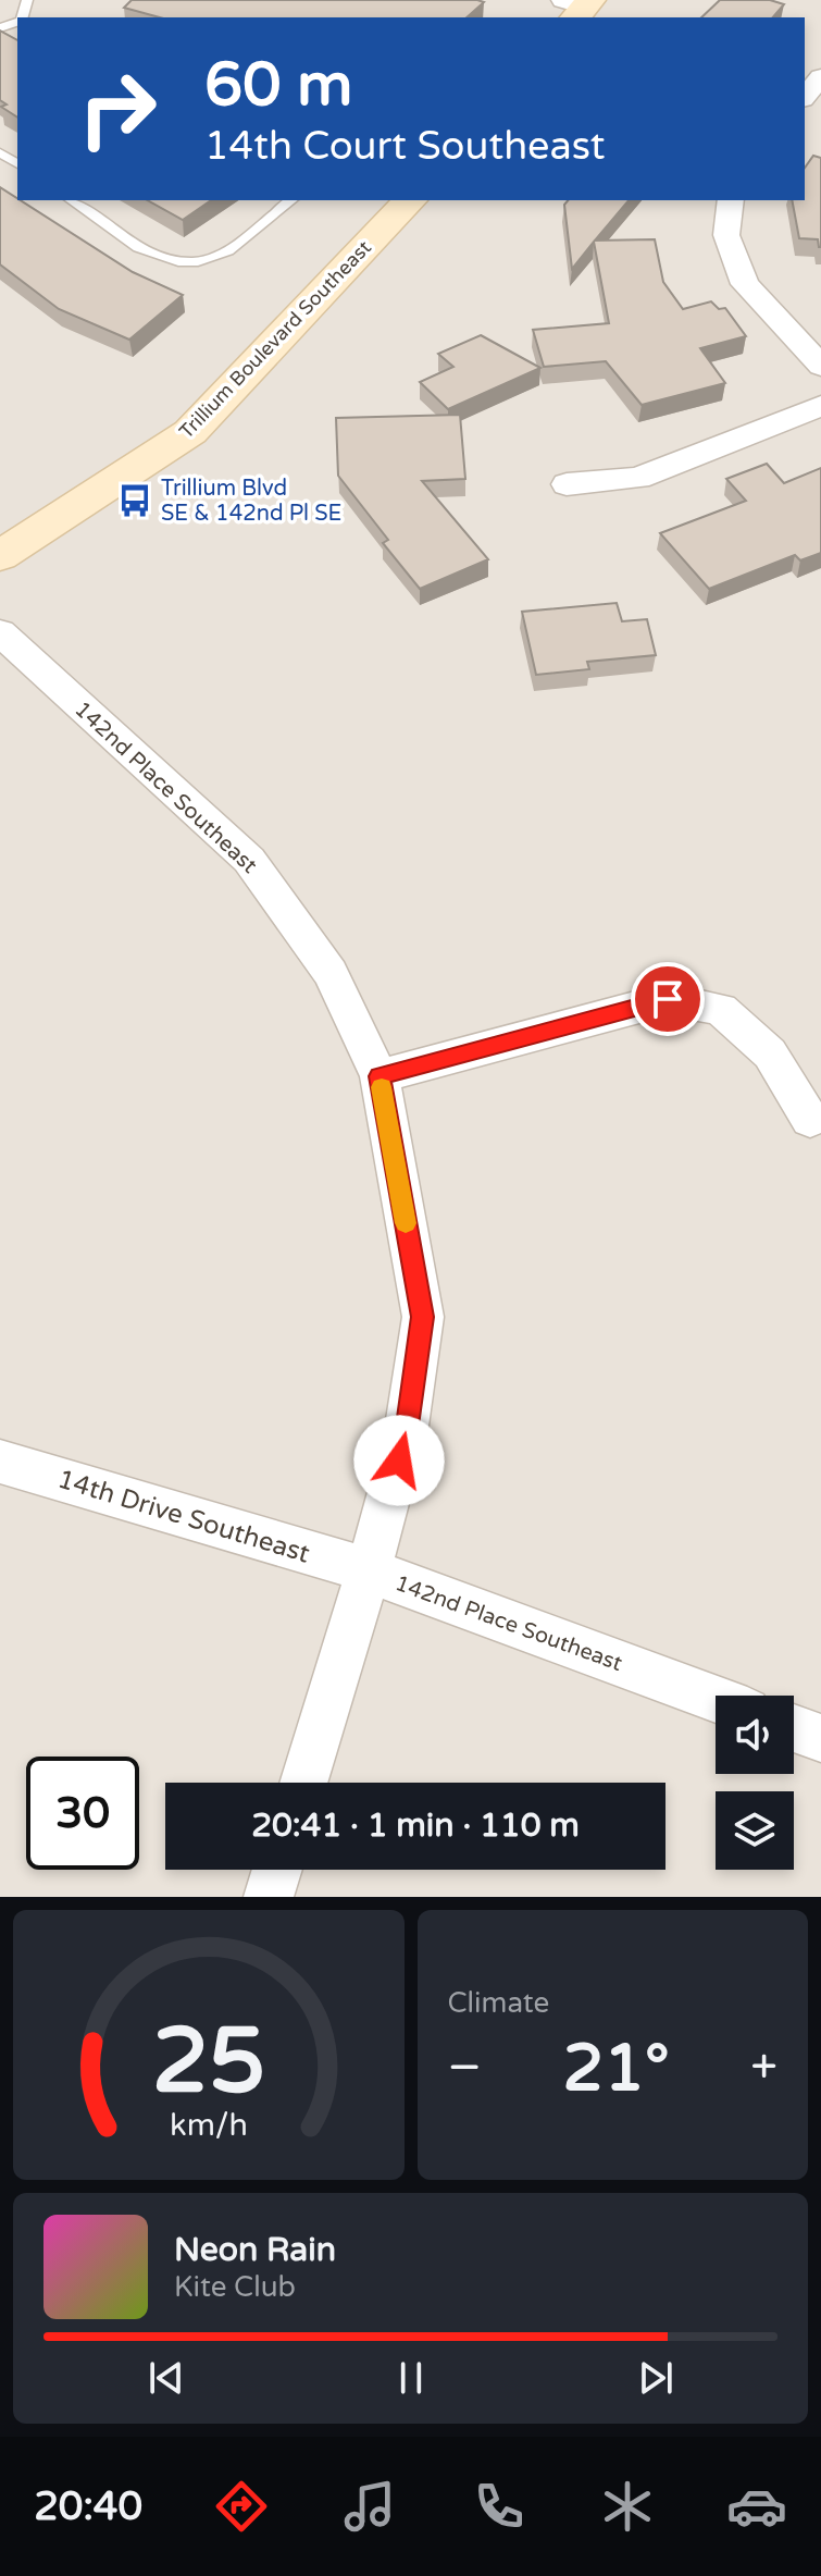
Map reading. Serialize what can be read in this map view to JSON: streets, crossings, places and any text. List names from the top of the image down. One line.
{"streets":{"street":["Trillium Boulevard Southeast","142nd Place Southeast","14th Drive Southeast"]},"crossings":[["142nd Place Southeast","14th Drive Southeast"]],"places":{"bus stop":["Trillium Blvd SE & 142nd Pl SE"]},"page":{"turn":["60 m","14th Court Southeast"],"limit":"30","trip":"20:41 · 1 min · 110 m","tile":"Climate","heat":["−","21°","+"],"song":["Neon Rain","Kite Club"],"tabs":"20:40","gauge":["25","km/h"]}}
